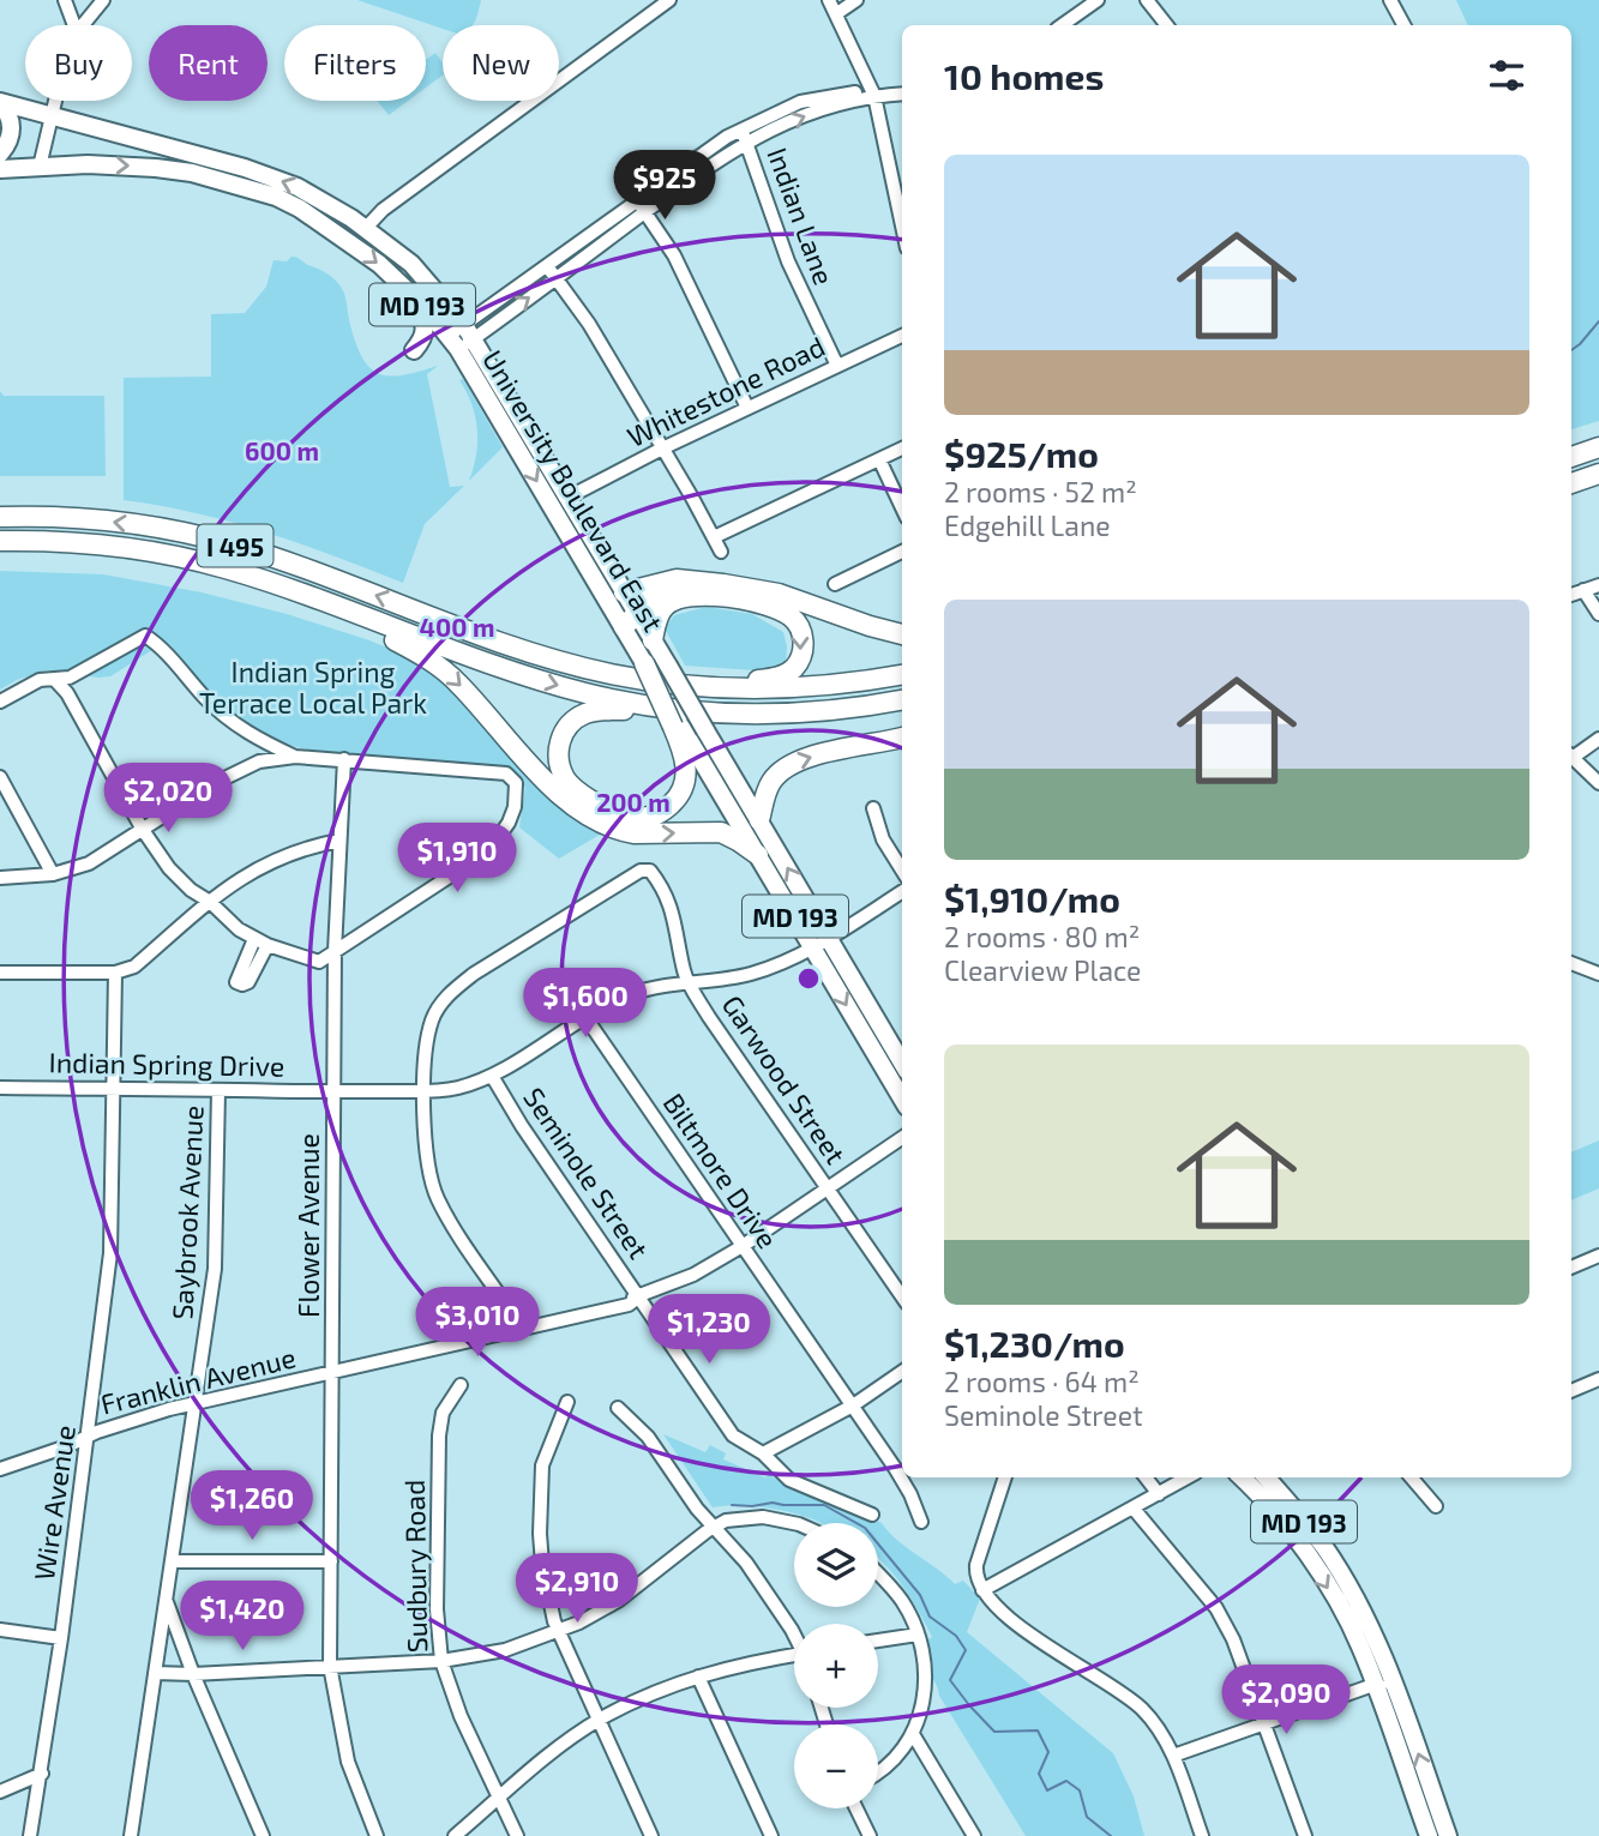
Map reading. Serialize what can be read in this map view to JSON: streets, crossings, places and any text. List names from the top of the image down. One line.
{"streets":{"highway":["I 495"],"main road":["MD 193","University Boulevard East"],"street":["Indian Lane","Whitestone Road","Indian Spring Drive","Garwood Street","Biltmore Drive","Seminole Street","Saybrook Avenue","Flower Avenue","Franklin Avenue","Wire Avenue","Sudbury Road"]},"crossings":[["Indian Lane","Whitestone Road"],["MD 193","Indian Spring Drive"],["Whitestone Road","University Boulevard East"],["University Boulevard East","Indian Spring Drive"],["Indian Spring Drive","Garwood Street"],["Indian Spring Drive","Biltmore Drive"],["Indian Spring Drive","Seminole Street"],["Indian Spring Drive","Saybrook Avenue"],["Indian Spring Drive","Flower Avenue"],["Indian Spring Drive","Wire Avenue"],["Garwood Street","Franklin Avenue"],["Biltmore Drive","Franklin Avenue"],["Seminole Street","Franklin Avenue"],["Saybrook Avenue","Franklin Avenue"],["Flower Avenue","Franklin Avenue"],["Franklin Avenue","Wire Avenue"]],"parks":["Indian Spring Terrace Local Park"],"page":{"chip":["Buy","Rent","Filters","New"],"heading":"10 homes","list":[{"name":"$925/mo","note":"2 rooms · 52 m² · Edgehill Lane"},{"name":"$1,910/mo","note":"2 rooms · 80 m² · Clearview Place"},{"name":"$1,230/mo","note":"2 rooms · 64 m² · Seminole Street"}],"price":["$925","$2,020","$1,910","$1,600","$3,010","$1,230","$1,260","$2,910","$1,420","$2,090"],"map_buttons":["+","−"]},"rings":["600 m","400 m","200 m"]}
